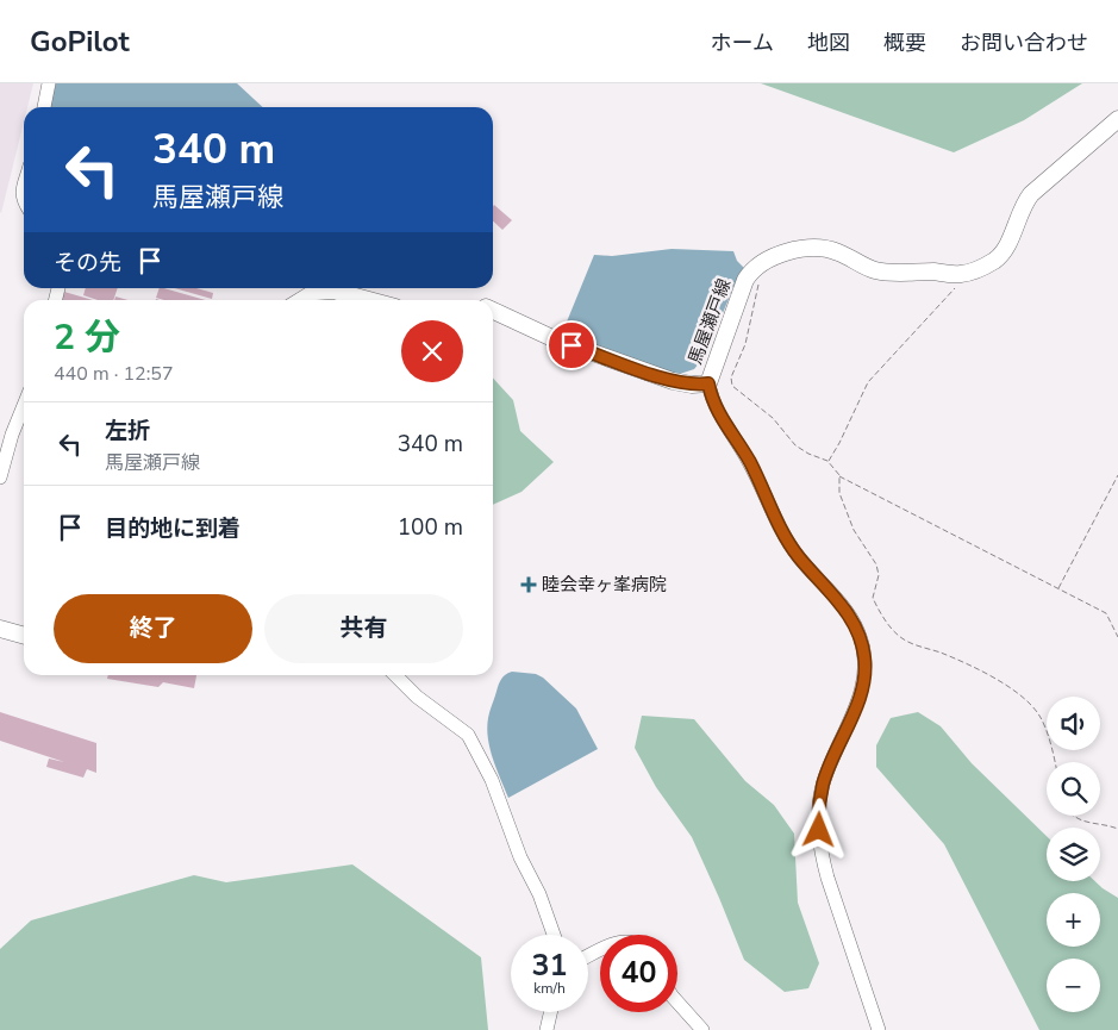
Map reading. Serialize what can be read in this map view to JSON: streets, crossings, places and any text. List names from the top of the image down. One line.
{"streets":{"main road":["馬屋瀬戸線"]},"places":{"health":["睦会幸ヶ峯病院"]},"page":{"header":"GoPilot","nav":["ホーム","地図","概要","お問い合わせ"],"turn":["340 m","馬屋瀬戸線"],"then":"その先","heading":["2 分","440 m · 12:57"],"list":[{"name":"左折","note":"馬屋瀬戸線","value":"340 m"},{"name":"目的地に到着","value":"100 m"}],"buttons":["終了","共有"],"map_buttons":["+","−"],"speed":"31 km/h","limit":"40"}}
